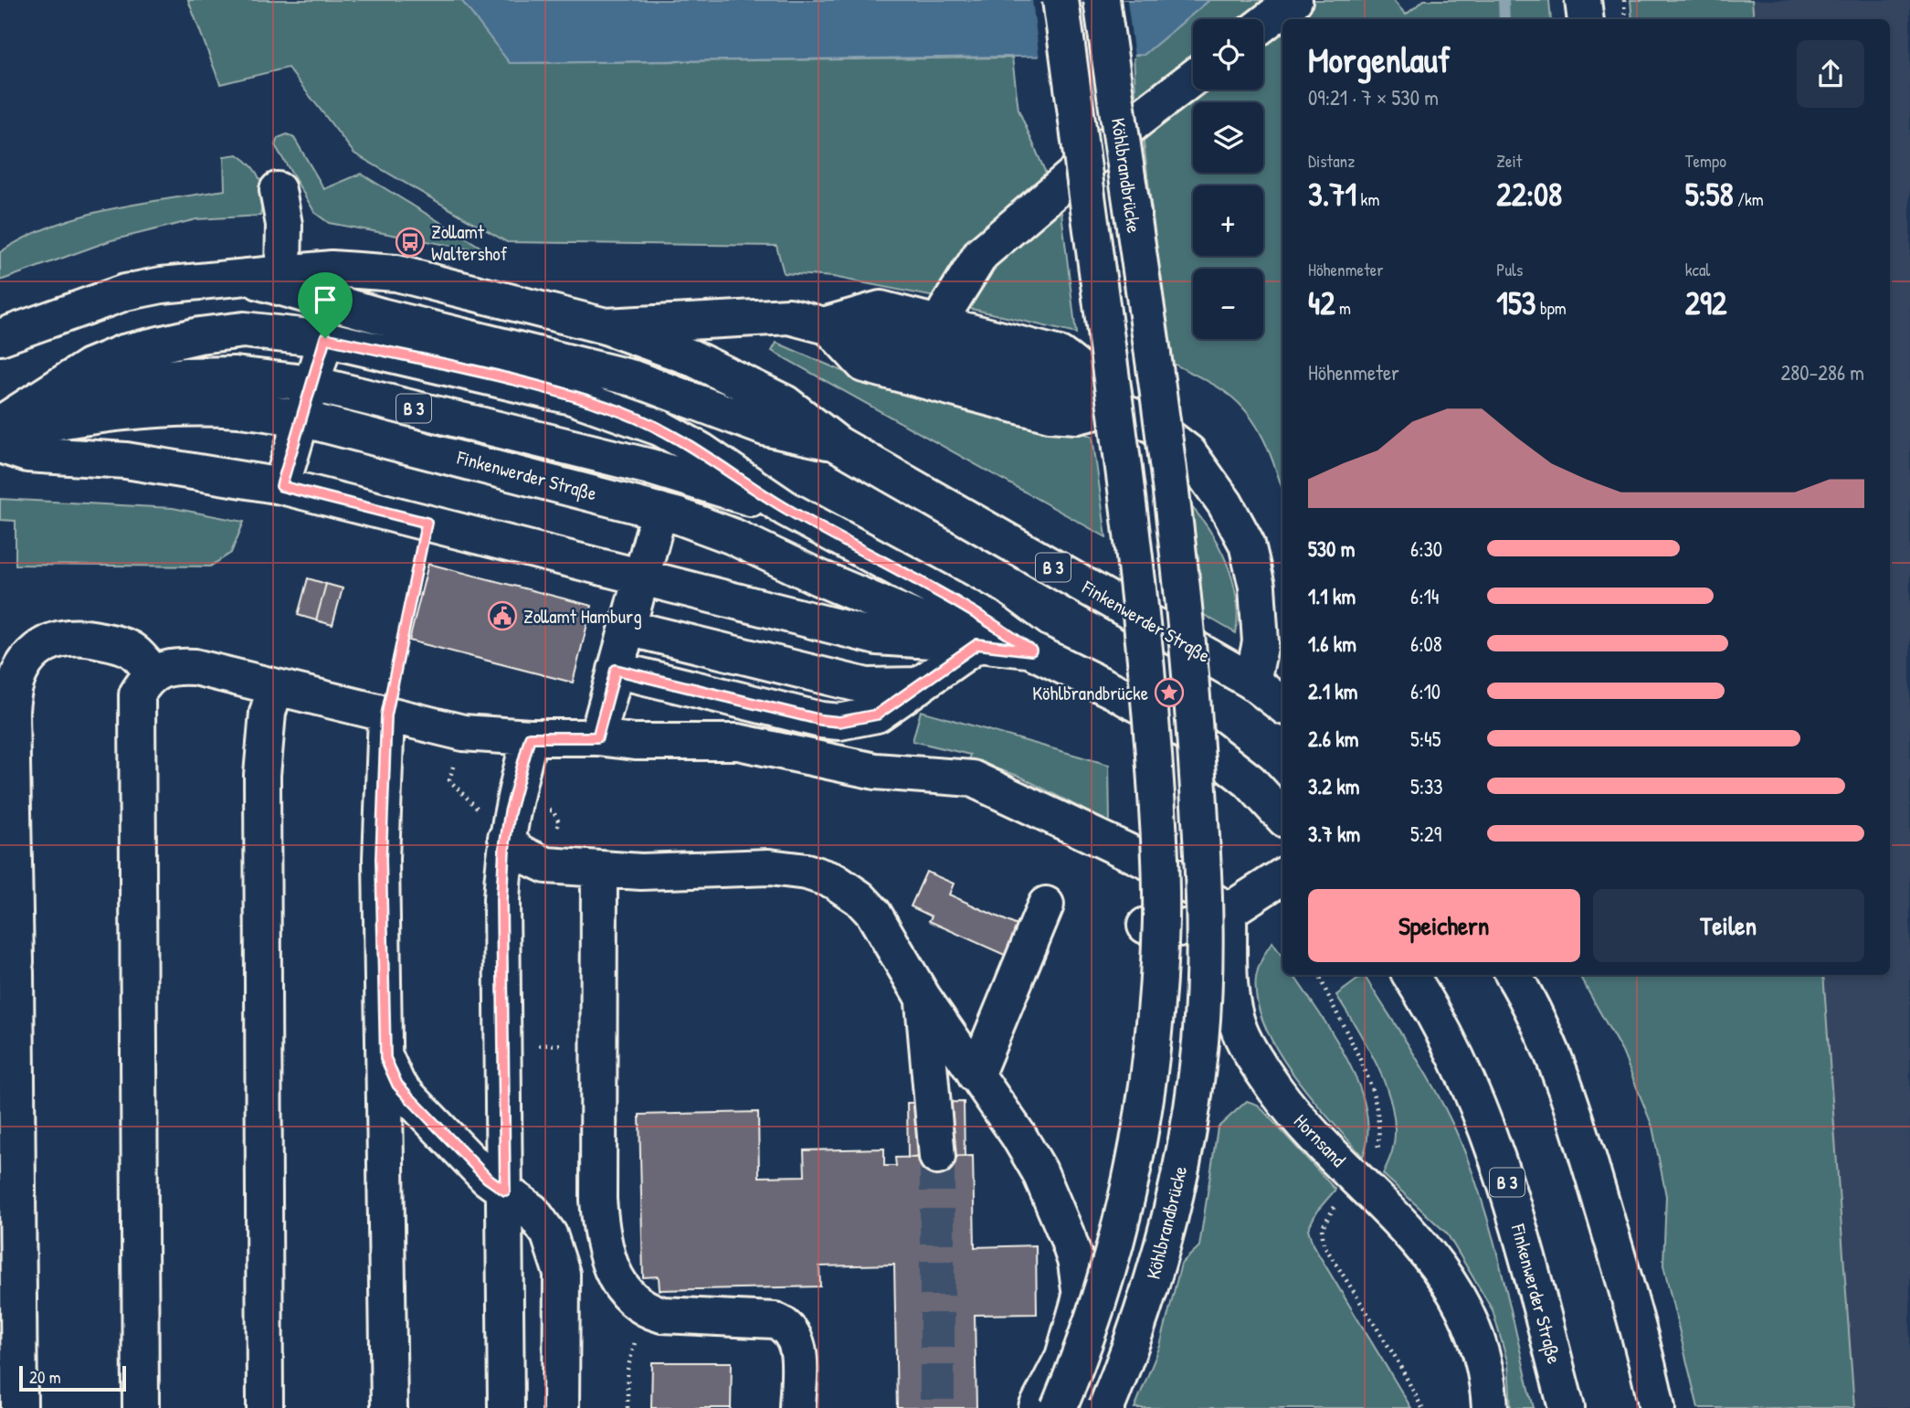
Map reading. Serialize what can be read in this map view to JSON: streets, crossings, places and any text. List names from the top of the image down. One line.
{"streets":{"main road":["Köhlbrandbrücke","B 3","Finkenwerder Straße","Hornsand"]},"places":{"bus stop":["Zollamt Waltershof"],"public building":["Zollamt Hamburg"],"place":["Köhlbrandbrücke"]},"scale_bar":"20 m","page":{"map_buttons":["+","−"],"heading":["Morgenlauf","09:21 · 7 × 530 m"],"stats":[["Distanz","3.71 km"],["Zeit","22:08"],["Tempo","5:58 /km"],["Höhenmeter","42 m"],["Puls","153 bpm"],["kcal","292"]],"chart":["Höhenmeter","280–286 m"],"list":[{"name":"530 m","note":"6:30"},{"name":"1.1 km","note":"6:14"},{"name":"1.6 km","note":"6:08"},{"name":"2.1 km","note":"6:10"},{"name":"2.6 km","note":"5:45"},{"name":"3.2 km","note":"5:33"},{"name":"3.7 km","note":"5:29"}],"buttons":["Speichern","Teilen"],"scale":"20 m"}}
